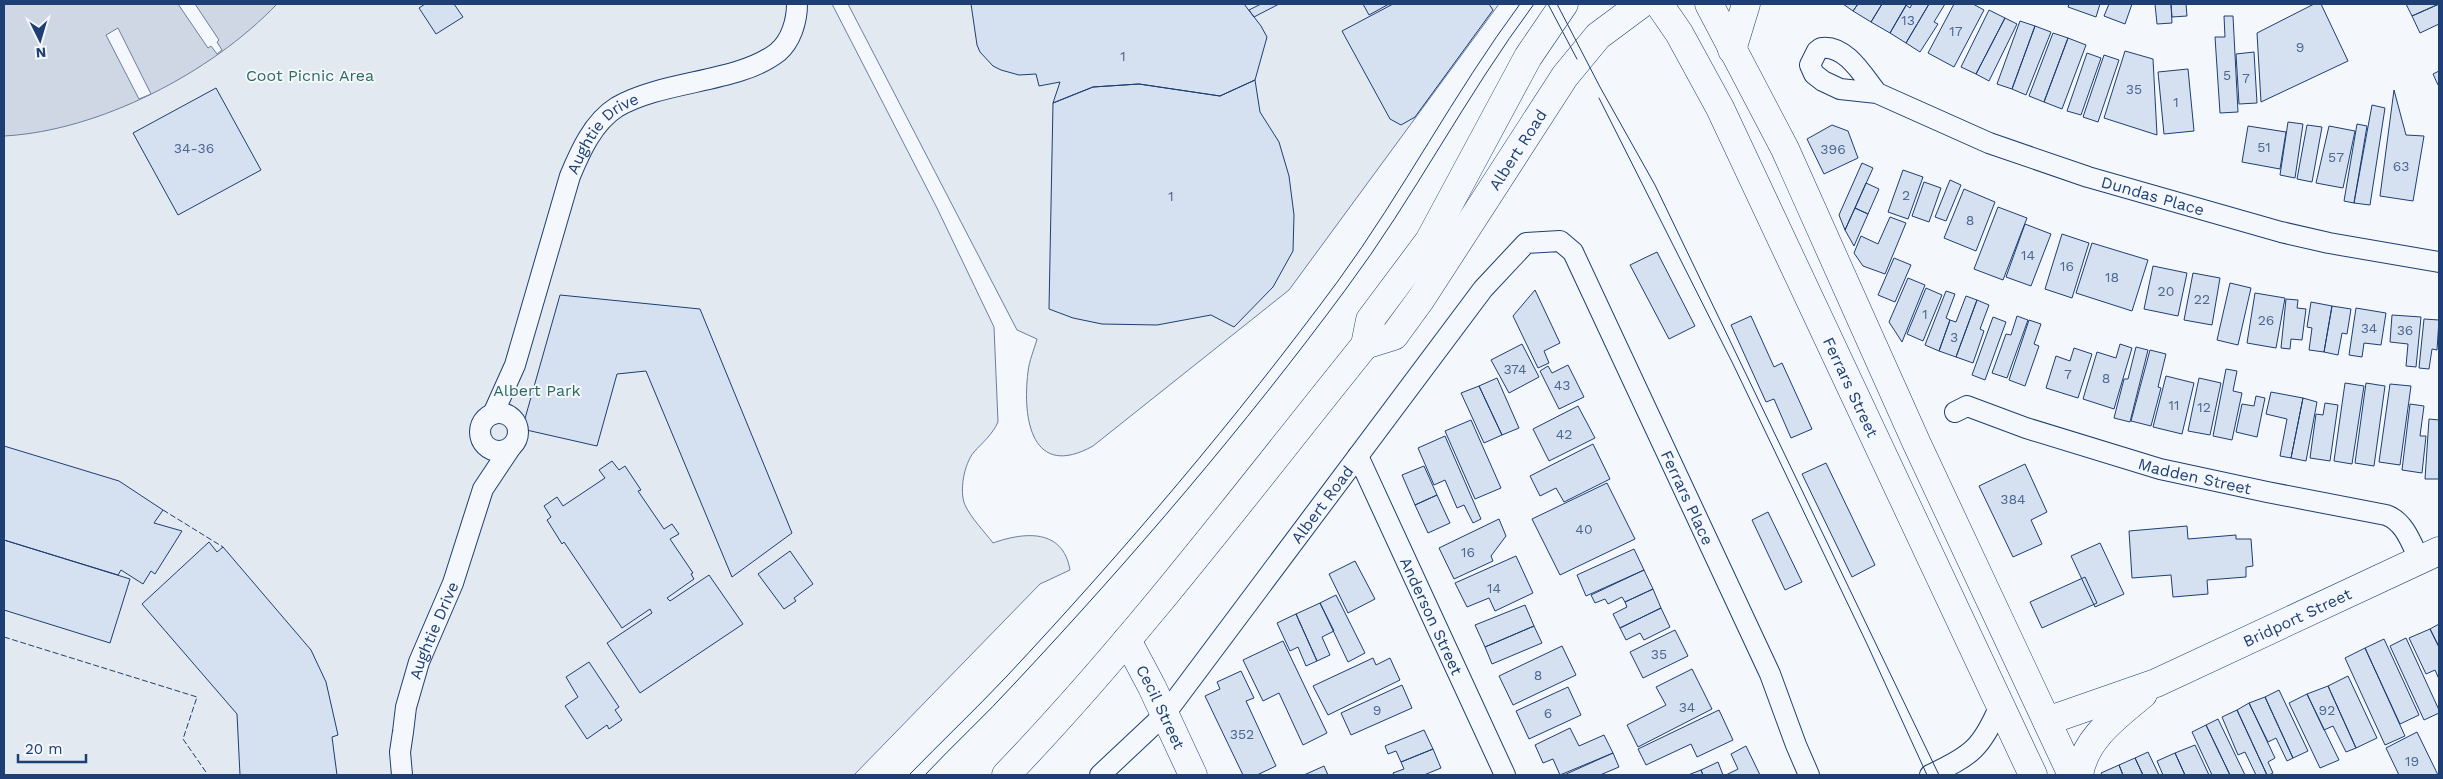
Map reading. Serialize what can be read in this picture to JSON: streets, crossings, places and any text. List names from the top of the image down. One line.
{"streets":{"main road":["Albert Road","Ferrars Street","Bridport Street","Cecil Street"],"street":["Aughtie Drive","Dundas Place","Madden Street","Ferrars Place","Anderson Street"]},"crossings":[["Albert Road","Ferrars Place"],["Albert Road","Anderson Street"],["Albert Road","Cecil Street"],["Madden Street","Bridport Street"]],"parks":["Coot Picnic Area","Albert Park"],"house_numbers":["13","17","9","1","5","7","35","1","51","34-36","396","57","63","2","1","8","14","16","18","20","22","1","26","34","36","3","374","7","8","43","11","12","42","384","40","16","14","35","8","34","9","92","6","352","19"],"scale_bar":"20 m","north":"bottom"}
